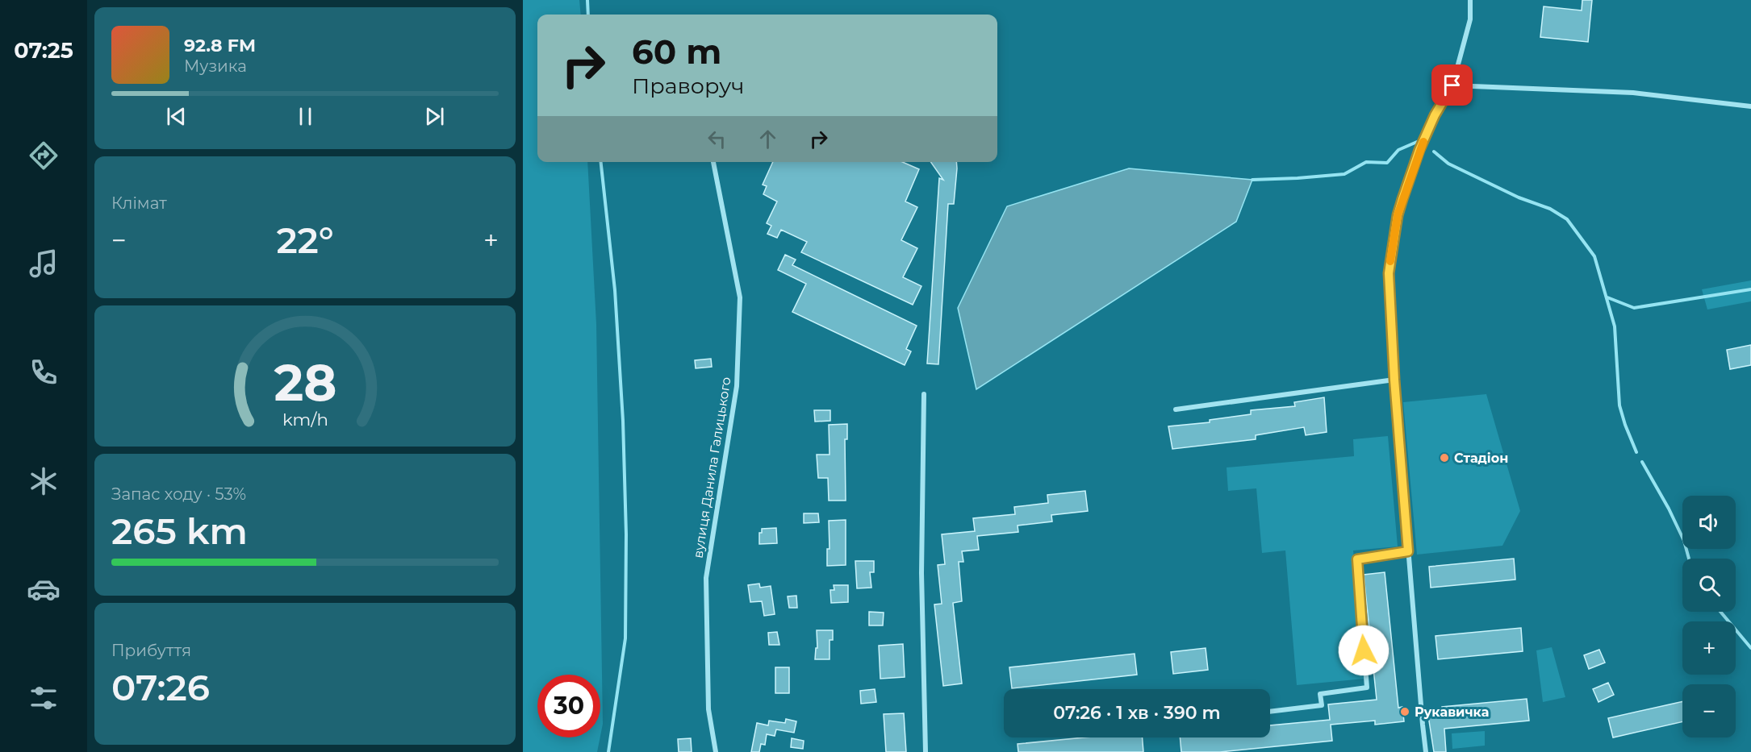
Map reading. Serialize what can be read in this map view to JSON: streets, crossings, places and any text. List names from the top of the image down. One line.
{"streets":{"street":["вулиця Данила Галицького"]},"places":["Стадіон","Рукавичка"],"page":{"tabs":"07:25","turn":["60 m","Праворуч"],"song":["92.8 FM","Музика"],"tile":["Клімат",["Запас ходу · 53%","265 km"],["Прибуття","07:26"]],"heat":["−","22°","+"],"map_buttons":["+","−"],"limit":"30","trip":"07:26 · 1 хв · 390 m","gauge":["28","km/h"]}}
